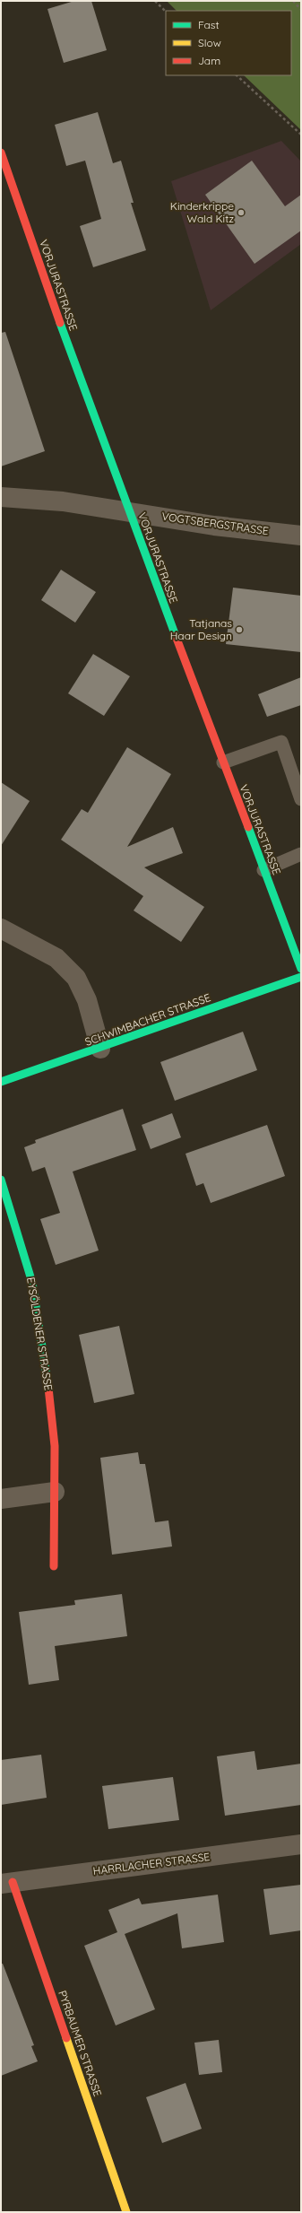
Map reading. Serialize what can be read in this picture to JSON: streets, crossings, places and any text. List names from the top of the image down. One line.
{"streets":{"street":["VORJURASTRASSE","VOGTSBERGSTRASSE","SCHWIMBACHER STRASSE","EYSÖLDENER STRASSE","HARRLACHER STRASSE","PYRBAUMER STRASSE"]},"crossings":[["VORJURASTRASSE","VOGTSBERGSTRASSE"],["HARRLACHER STRASSE","PYRBAUMER STRASSE"]],"places":["Kinderkrippe Wald Kitz","Tatjanas Haar Design"],"legend":["Fast","Slow","Jam"]}
